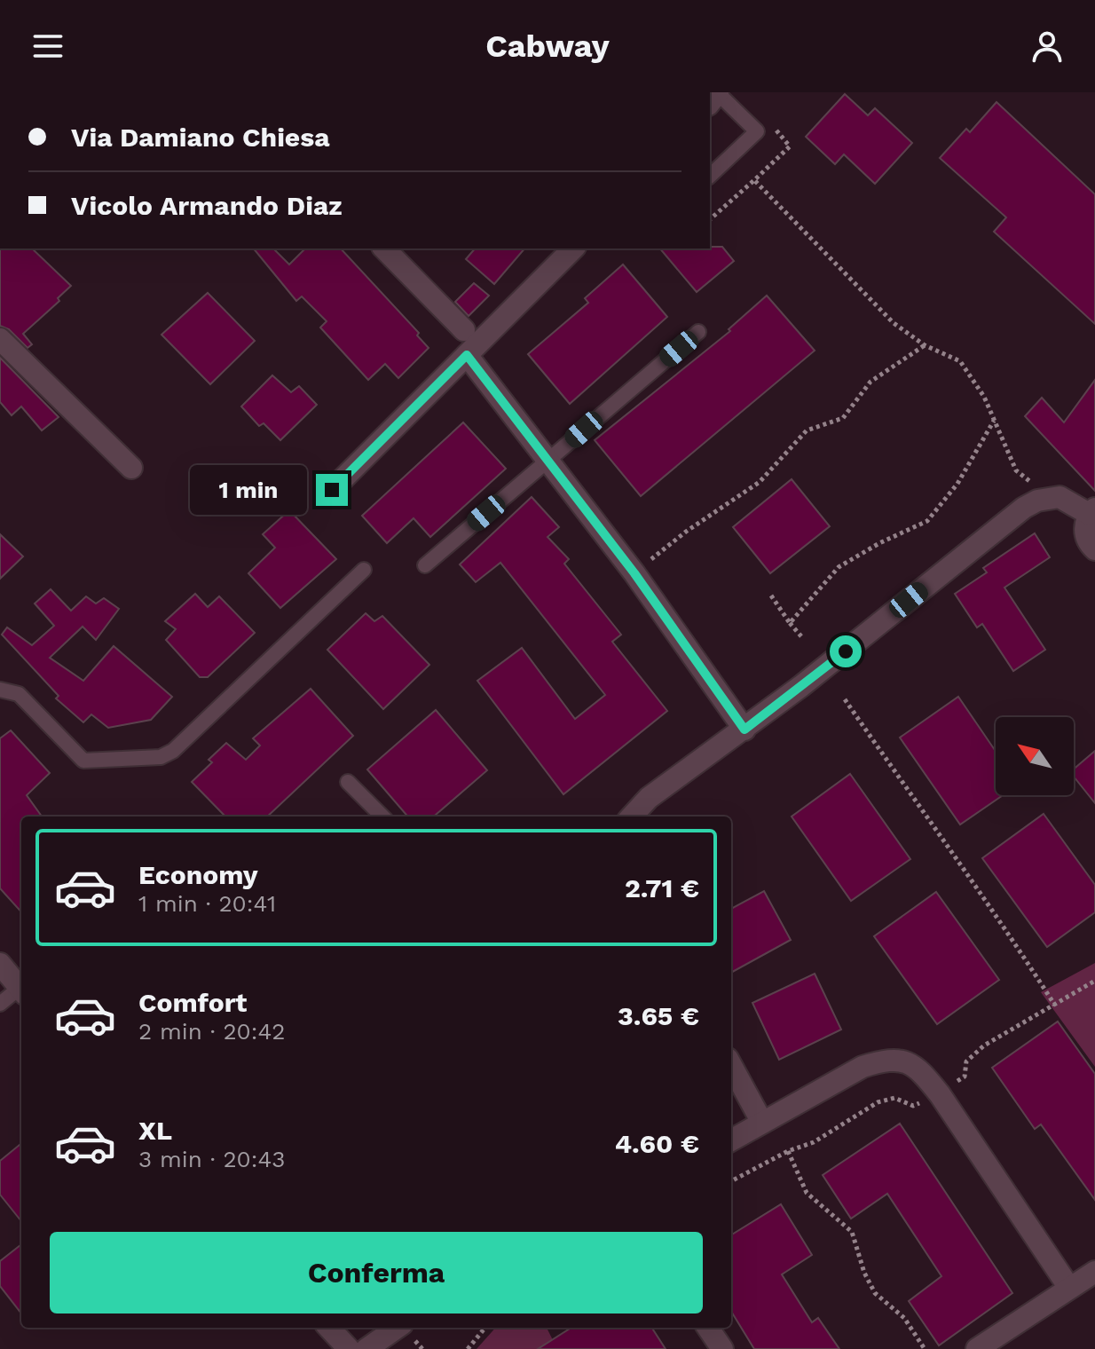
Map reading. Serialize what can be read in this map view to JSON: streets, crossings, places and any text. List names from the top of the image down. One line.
{"north":"top left","page":{"header":"Cabway","banner":["Via Damiano Chiesa","Vicolo Armando Diaz"],"bubble":"1 min","list":[{"name":"Economy","note":"1 min · 20:41","value":"2.71 €"},{"name":"Comfort","note":"2 min · 20:42","value":"3.65 €"},{"name":"XL","note":"3 min · 20:43","value":"4.60 €"}],"buttons":"Conferma"}}
